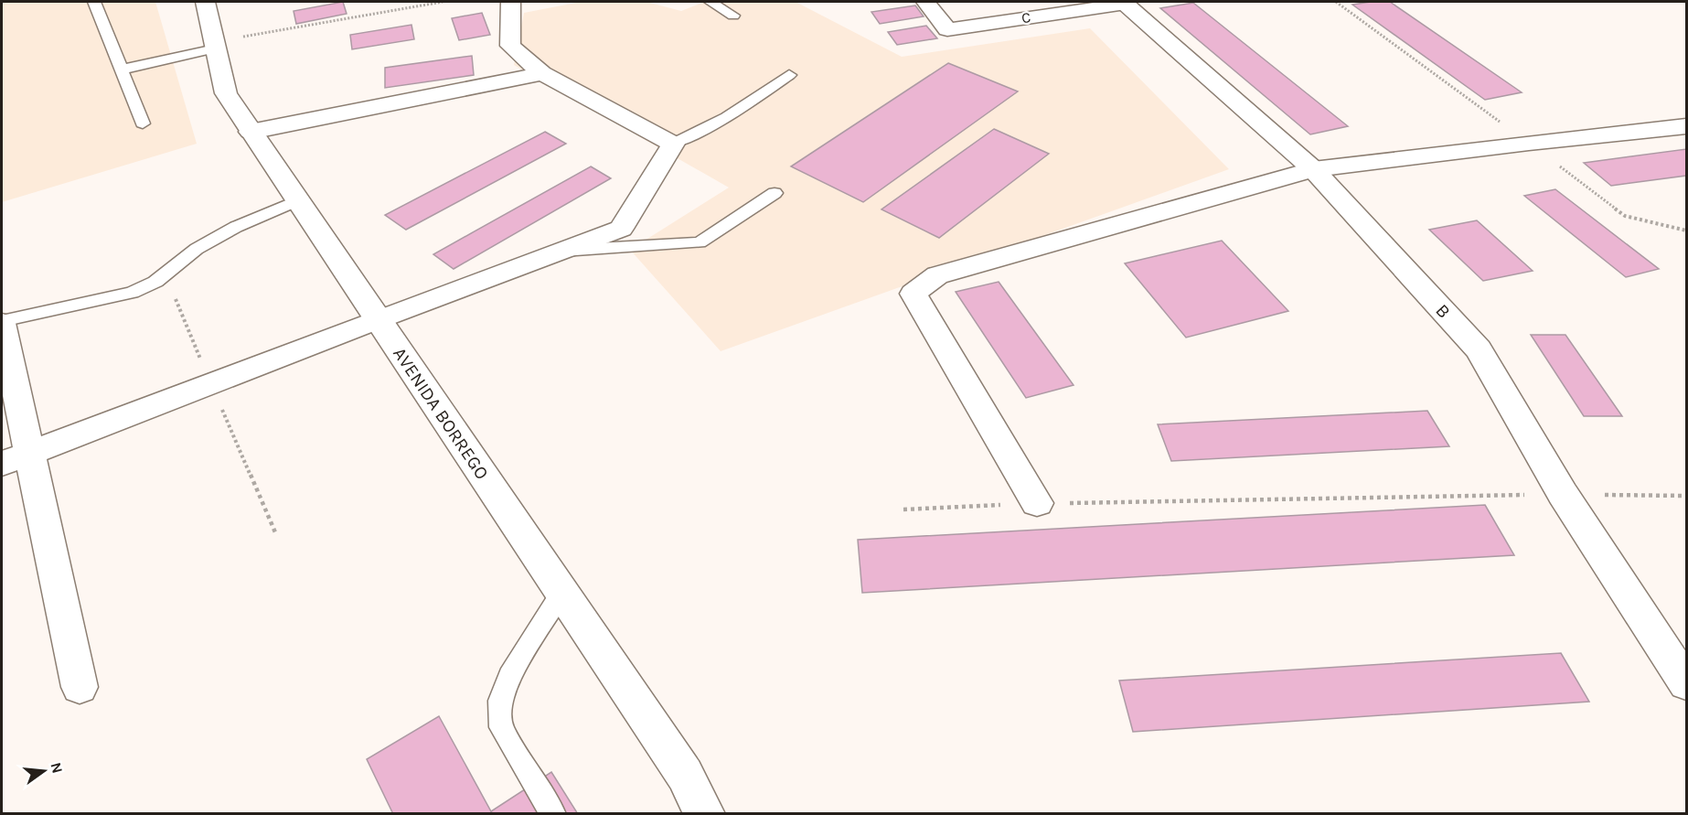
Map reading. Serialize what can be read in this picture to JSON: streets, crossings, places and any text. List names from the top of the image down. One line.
{"streets":{"street":["C","B","AVENIDA BORREGO"]},"crossings":[["C","B"]],"north":"right"}
